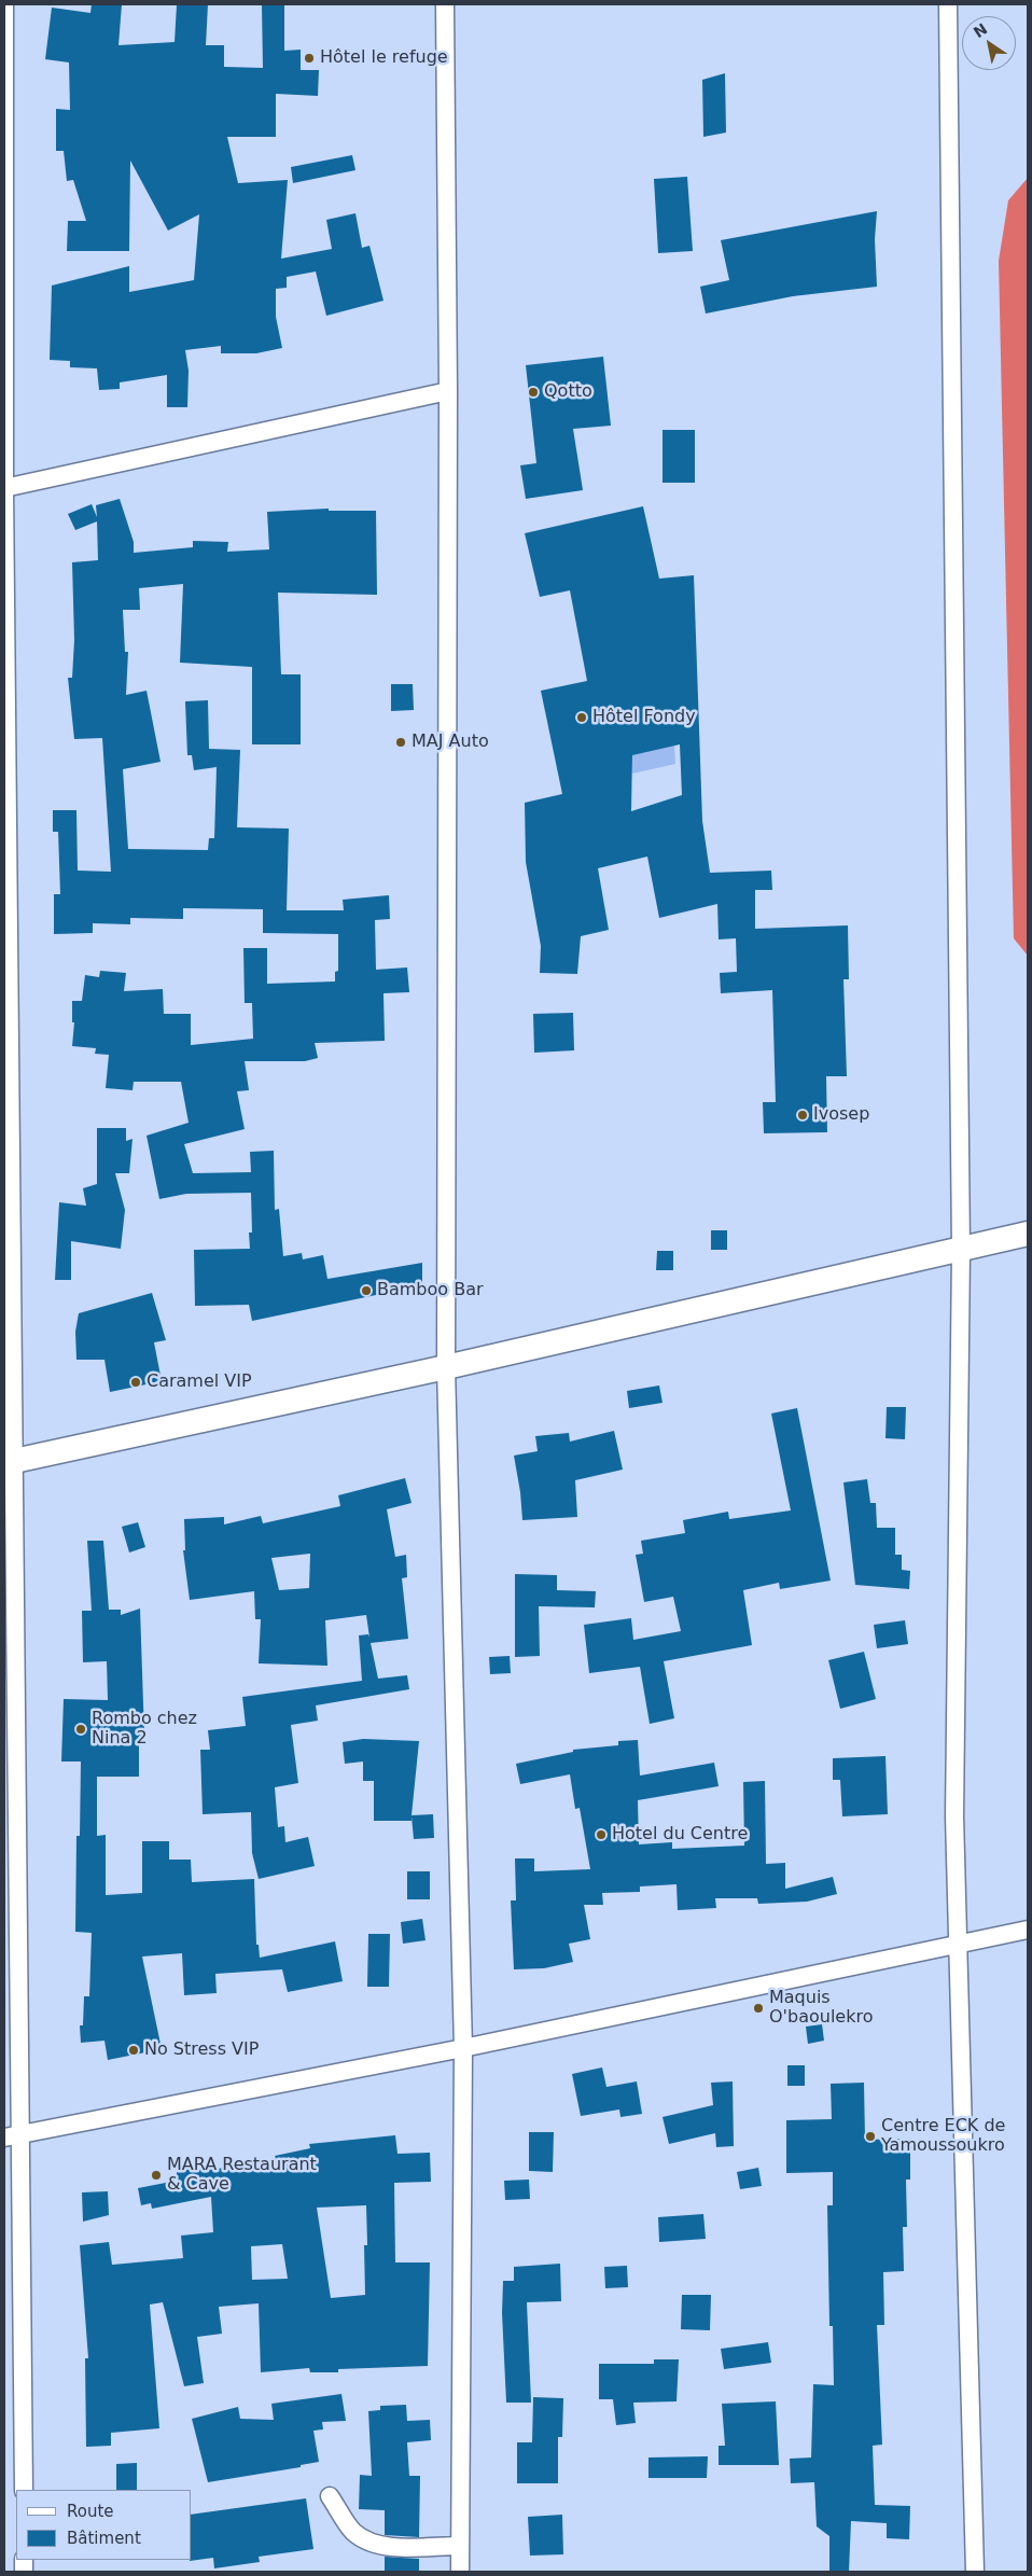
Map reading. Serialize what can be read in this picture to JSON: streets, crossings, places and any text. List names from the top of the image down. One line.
{"places":["Hôtel le refuge","Qotto","Hôtel Fondy","MAJ Auto","Ivosep","Bamboo Bar","Caramel VIP","Rombo chez Nina 2","Hotel du Centre","Maquis O'baoulekro","No Stress VIP","Centre ECK de Yamoussoukro","MARA Restaurant & Cave"],"legend":["Route","Bâtiment"],"north":"top left"}
